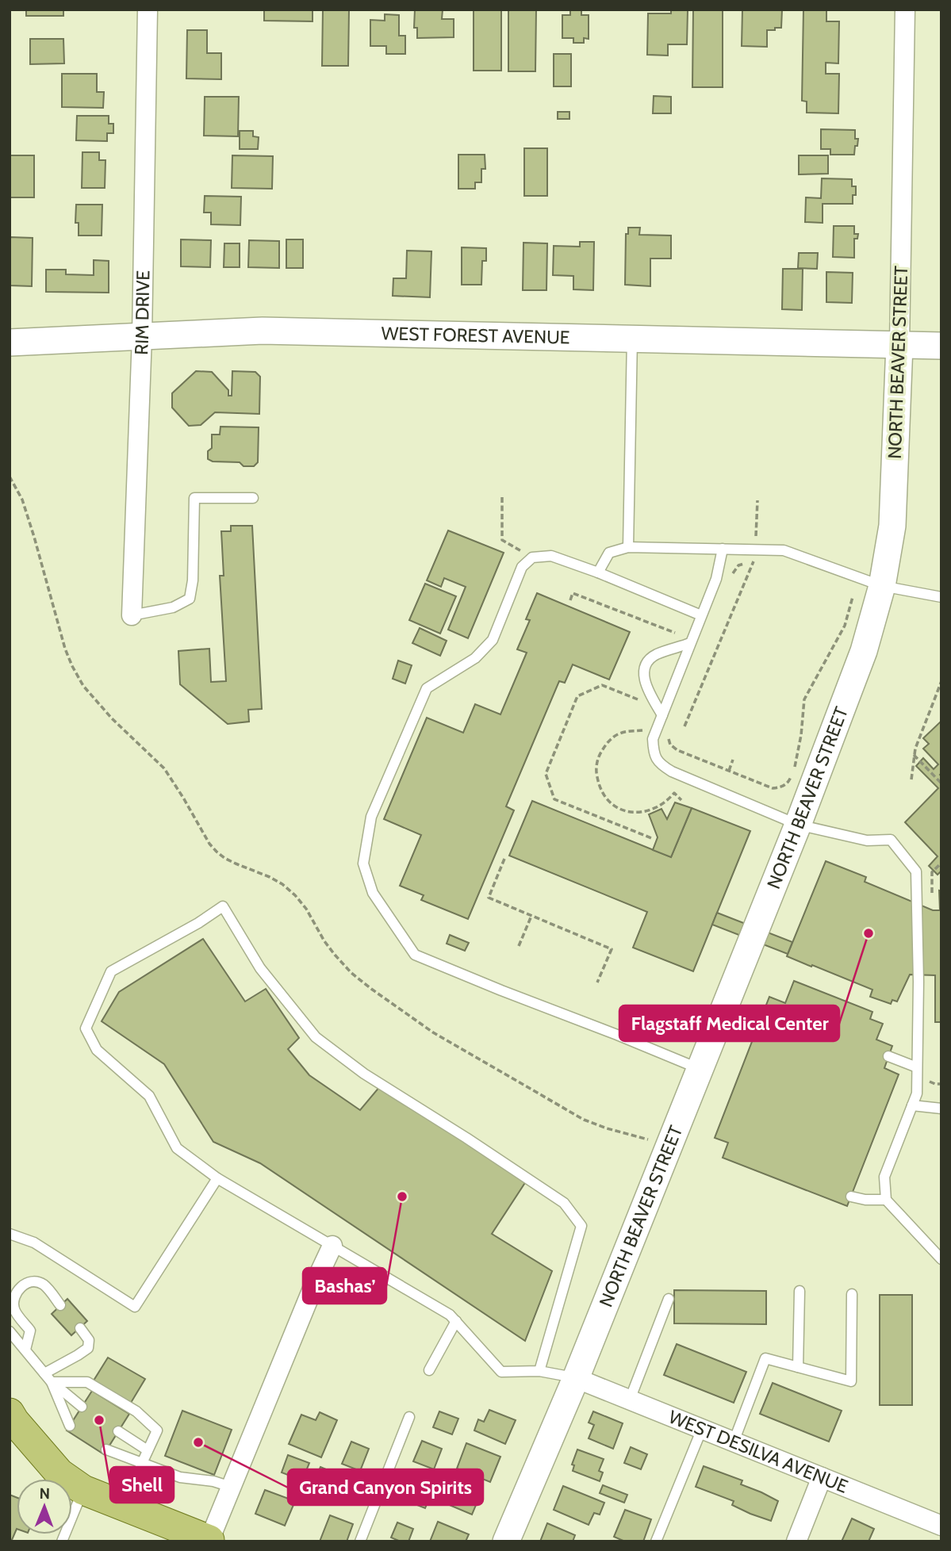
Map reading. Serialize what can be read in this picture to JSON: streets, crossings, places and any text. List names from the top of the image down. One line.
{"streets":{"street":["RIM DRIVE","WEST FOREST AVENUE","NORTH BEAVER STREET","WEST DESILVA AVENUE"]},"crossings":[["RIM DRIVE","WEST FOREST AVENUE"],["WEST FOREST AVENUE","NORTH BEAVER STREET"],["NORTH BEAVER STREET","WEST DESILVA AVENUE"]],"places":["Flagstaff Medical Center","Bashas’","Shell","Grand Canyon Spirits"],"north":"top"}
